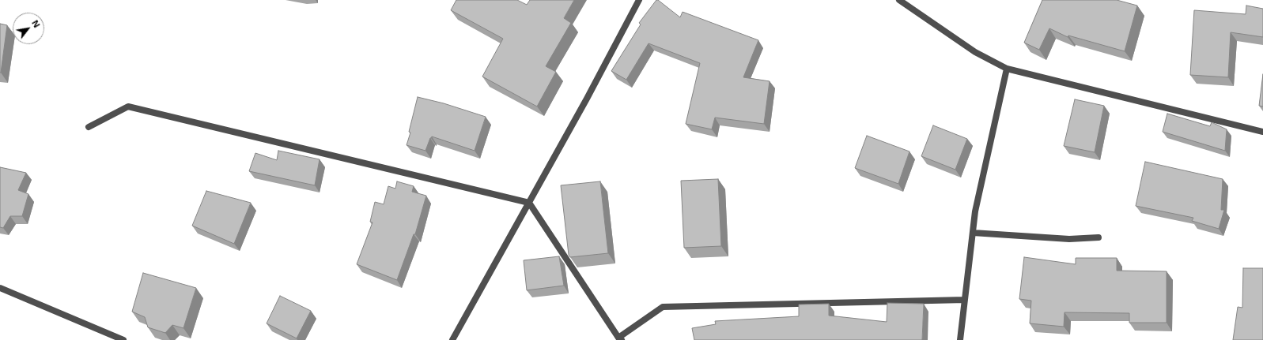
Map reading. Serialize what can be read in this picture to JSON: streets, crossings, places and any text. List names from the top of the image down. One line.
{"north":"top right"}
